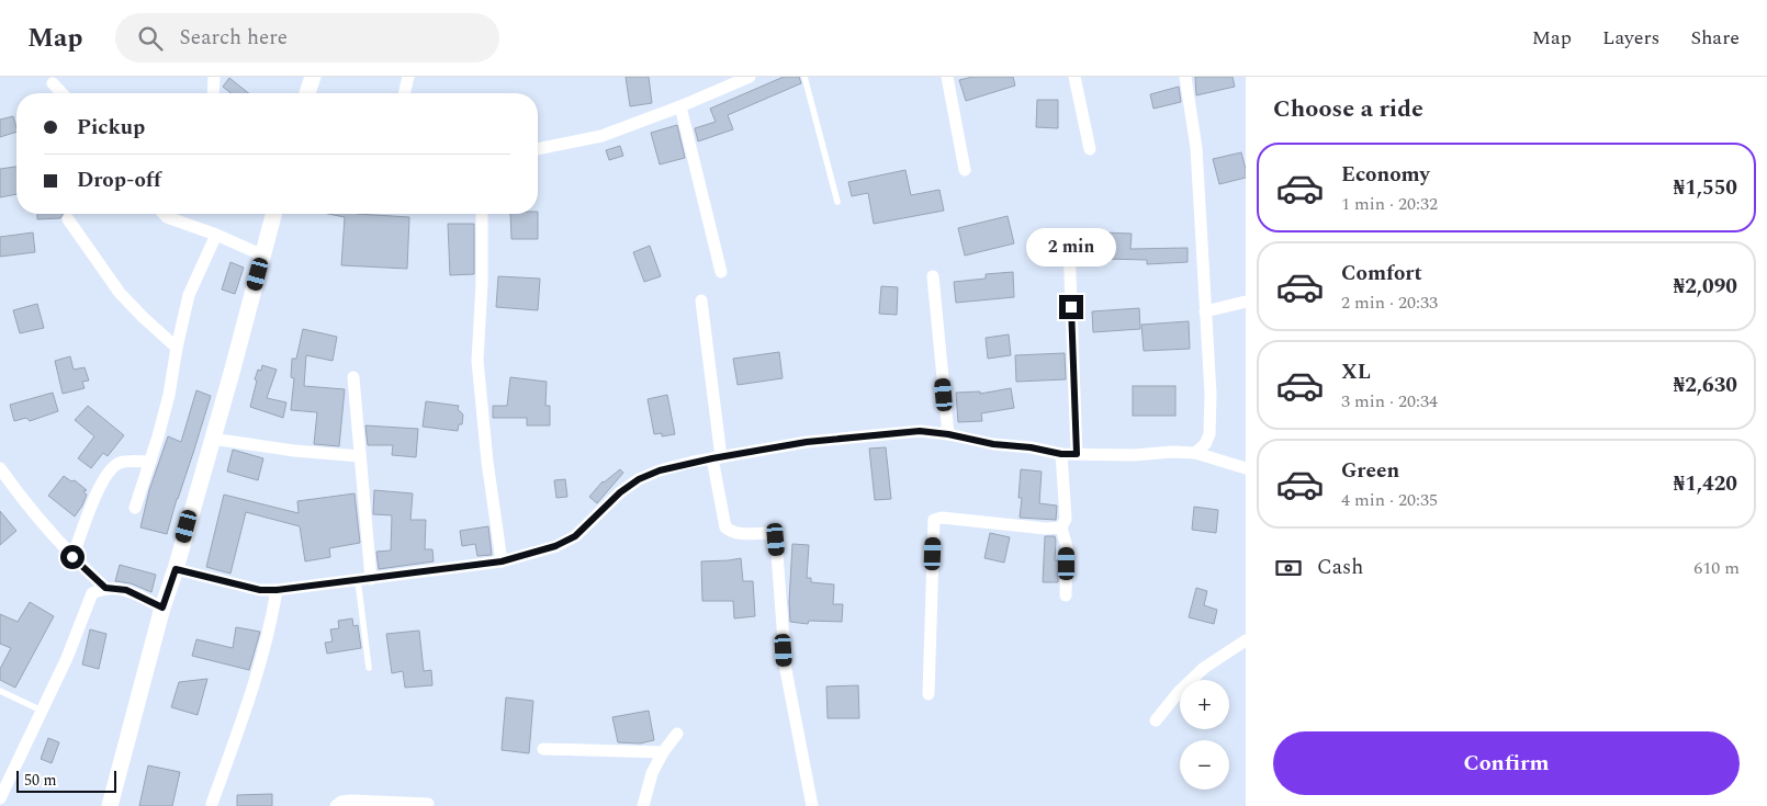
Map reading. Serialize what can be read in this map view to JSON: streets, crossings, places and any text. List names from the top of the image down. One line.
{"scale_bar":"50 m","page":{"header":"Map","search":"Search here","nav":["Map","Layers","Share"],"heading":"Choose a ride","banner":["Pickup","Drop-off"],"list":[{"name":"Economy","note":"1 min · 20:32","value":"₦1,550"},{"name":"Comfort","note":"2 min · 20:33","value":"₦2,090"},{"name":"XL","note":"3 min · 20:34","value":"₦2,630"},{"name":"Green","note":"4 min · 20:35","value":"₦1,420"}],"bubble":"2 min","pay":["Cash","610 m"],"map_buttons":["+","−"],"buttons":"Confirm","scale":"50 m"}}
